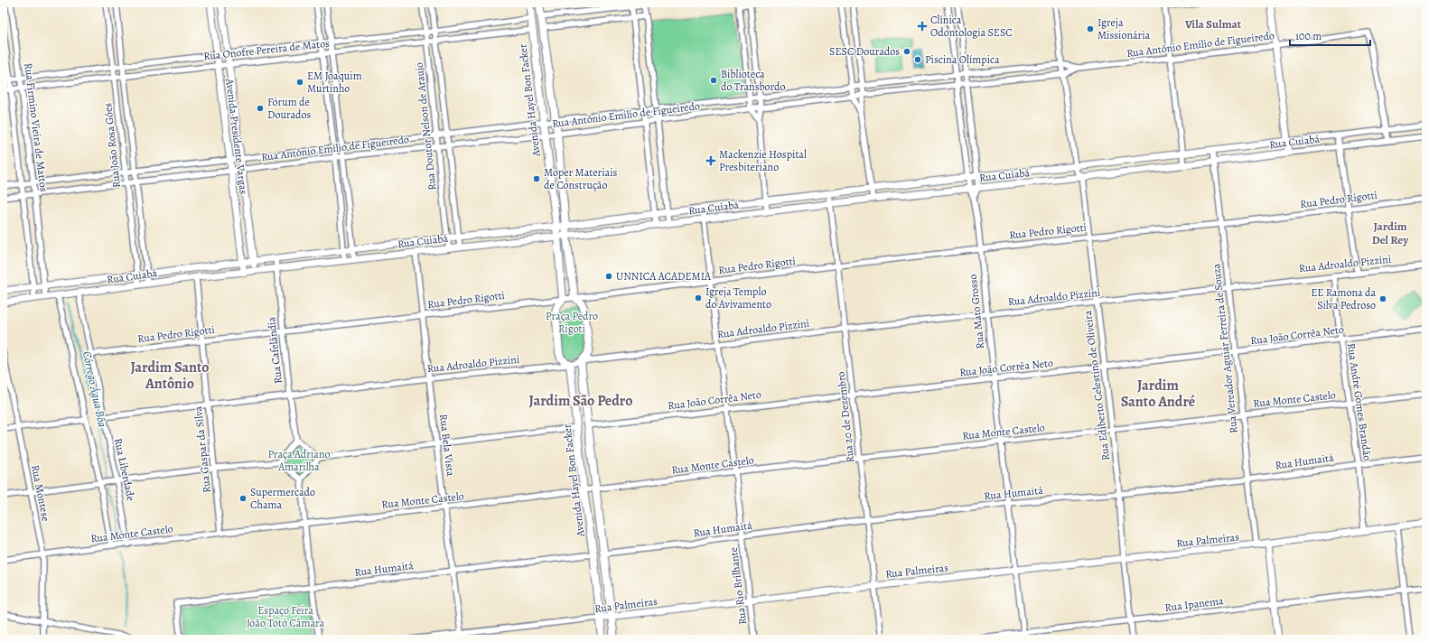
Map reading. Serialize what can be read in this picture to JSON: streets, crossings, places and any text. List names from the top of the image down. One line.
{"streets":{"main road":["Avenida Hayel Bon Facker"],"street":["Rua Antônio Emílio de Figueiredo","Rua Onofre Pereira de Matos","Rua Doutor Nelson de Araujo","Rua Firmino Vieira de Mattos","Avenida Presidente Vargas","Rua Cuiabá","Rua João Rosa Góes","Rua Pedro Rigotti","Rua Adroaldo Pizzini","Rua Mato Grosso","Rua João Corrêa Neto","Rua Vereador Aguiar Ferreira de Souza","Rua Cafelândia","Rua Ediberto Celestino de Oliveira","Rua Monte Castelo","Rua André Gomes Brandão","Rua 20 de Dezembro","Rua Bela Vista","Rua Gaspar da Silva","Rua Humaitá","Rua Liberdade","Rua Montese","Rua Palmeiras","Rua Rio Brilhante","Rua Ipanema"]},"crossings":[["Rua Antônio Emílio de Figueiredo","Avenida Hayel Bon Facker"],["Rua Antônio Emílio de Figueiredo","Rua Doutor Nelson de Araujo"],["Rua Antônio Emílio de Figueiredo","Rua Firmino Vieira de Mattos"],["Rua Antônio Emílio de Figueiredo","Avenida Presidente Vargas"],["Rua Antônio Emílio de Figueiredo","Rua Cuiabá"],["Rua Antônio Emílio de Figueiredo","Rua João Rosa Góes"],["Rua Antônio Emílio de Figueiredo","Rua Mato Grosso"],["Rua Antônio Emílio de Figueiredo","Rua Ediberto Celestino de Oliveira"],["Rua Onofre Pereira de Matos","Avenida Hayel Bon Facker"],["Rua Onofre Pereira de Matos","Rua Doutor Nelson de Araujo"],["Rua Onofre Pereira de Matos","Rua Firmino Vieira de Mattos"],["Rua Onofre Pereira de Matos","Avenida Presidente Vargas"],["Rua Onofre Pereira de Matos","Rua João Rosa Góes"],["Avenida Hayel Bon Facker","Rua Cuiabá"],["Avenida Hayel Bon Facker","Rua Pedro Rigotti"],["Avenida Hayel Bon Facker","Rua Adroaldo Pizzini"],["Avenida Hayel Bon Facker","Rua João Corrêa Neto"],["Avenida Hayel Bon Facker","Rua Monte Castelo"],["Avenida Hayel Bon Facker","Rua Humaitá"],["Avenida Hayel Bon Facker","Rua Palmeiras"],["Rua Doutor Nelson de Araujo","Rua Cuiabá"],["Rua Firmino Vieira de Mattos","Rua Cuiabá"],["Avenida Presidente Vargas","Rua Cuiabá"],["Rua Cuiabá","Rua João Rosa Góes"],["Rua Cuiabá","Rua Mato Grosso"],["Rua Cuiabá","Rua Vereador Aguiar Ferreira de Souza"],["Rua Cuiabá","Rua Cafelândia"],["Rua Cuiabá","Rua Ediberto Celestino de Oliveira"],["Rua Cuiabá","Rua 20 de Dezembro"],["Rua Cuiabá","Rua Bela Vista"],["Rua Cuiabá","Rua Gaspar da Silva"],["Rua Cuiabá","Rua Liberdade"],["Rua Cuiabá","Rua Rio Brilhante"],["Rua Pedro Rigotti","Rua Mato Grosso"],["Rua Pedro Rigotti","Rua Vereador Aguiar Ferreira de Souza"],["Rua Pedro Rigotti","Rua Cafelândia"],["Rua Pedro Rigotti","Rua Ediberto Celestino de Oliveira"],["Rua Pedro Rigotti","Rua 20 de Dezembro"],["Rua Pedro Rigotti","Rua Bela Vista"],["Rua Pedro Rigotti","Rua Gaspar da Silva"],["Rua Pedro Rigotti","Rua Liberdade"],["Rua Pedro Rigotti","Rua Rio Brilhante"],["Rua Adroaldo Pizzini","Rua Mato Grosso"],["Rua Adroaldo Pizzini","Rua Vereador Aguiar Ferreira de Souza"],["Rua Adroaldo Pizzini","Rua Cafelândia"],["Rua Adroaldo Pizzini","Rua Ediberto Celestino de Oliveira"],["Rua Adroaldo Pizzini","Rua André Gomes Brandão"],["Rua Adroaldo Pizzini","Rua 20 de Dezembro"],["Rua Adroaldo Pizzini","Rua Bela Vista"],["Rua Adroaldo Pizzini","Rua Gaspar da Silva"],["Rua Adroaldo Pizzini","Rua Liberdade"],["Rua Adroaldo Pizzini","Rua Rio Brilhante"],["Rua Mato Grosso","Rua João Corrêa Neto"],["Rua Mato Grosso","Rua Monte Castelo"],["Rua Mato Grosso","Rua Humaitá"],["Rua Mato Grosso","Rua Palmeiras"],["Rua Mato Grosso","Rua Ipanema"],["Rua João Corrêa Neto","Rua Vereador Aguiar Ferreira de Souza"],["Rua João Corrêa Neto","Rua Ediberto Celestino de Oliveira"],["Rua João Corrêa Neto","Rua André Gomes Brandão"],["Rua João Corrêa Neto","Rua 20 de Dezembro"],["Rua João Corrêa Neto","Rua Rio Brilhante"],["Rua Vereador Aguiar Ferreira de Souza","Rua Monte Castelo"],["Rua Vereador Aguiar Ferreira de Souza","Rua Humaitá"],["Rua Vereador Aguiar Ferreira de Souza","Rua Palmeiras"],["Rua Ediberto Celestino de Oliveira","Rua Monte Castelo"],["Rua Ediberto Celestino de Oliveira","Rua Humaitá"],["Rua Ediberto Celestino de Oliveira","Rua Palmeiras"],["Rua Ediberto Celestino de Oliveira","Rua Ipanema"],["Rua Monte Castelo","Rua André Gomes Brandão"],["Rua Monte Castelo","Rua 20 de Dezembro"],["Rua Monte Castelo","Rua Bela Vista"],["Rua Monte Castelo","Rua Gaspar da Silva"],["Rua Monte Castelo","Rua Liberdade"],["Rua Monte Castelo","Rua Montese"],["Rua Monte Castelo","Rua Rio Brilhante"],["Rua André Gomes Brandão","Rua Humaitá"],["Rua André Gomes Brandão","Rua Palmeiras"],["Rua 20 de Dezembro","Rua Humaitá"],["Rua 20 de Dezembro","Rua Palmeiras"],["Rua Bela Vista","Rua Humaitá"],["Rua Bela Vista","Rua Palmeiras"],["Rua Humaitá","Rua Rio Brilhante"],["Rua Palmeiras","Rua Rio Brilhante"]],"districts":["Vila Sulmat","Jardim Del Rey","Jardim Santo Antônio","Jardim Santo André","Jardim São Pedro"],"water":["Córrego Água Bôa"],"parks":["Praça Pedro Rigoti","Praça Adriano Amarilha","Espaço Feira João Totó Câmara"],"places":{"health":["Clínica Odontologia SESC","Mackenzie Hospital Presbiteriano"],"other":["Igreja Missionária","SESC Dourados","Piscina Olímpica","Biblioteca do Transbordo","EM Joaquim Murtinho","Fórum de Dourados","Moper Materiais de Construção","UNNICA ACADEMIA","Igreja Templo do Avivamento","EE Ramona da Silva Pedroso","Supermercado Chama"]},"scale_bar":"100 m"}
